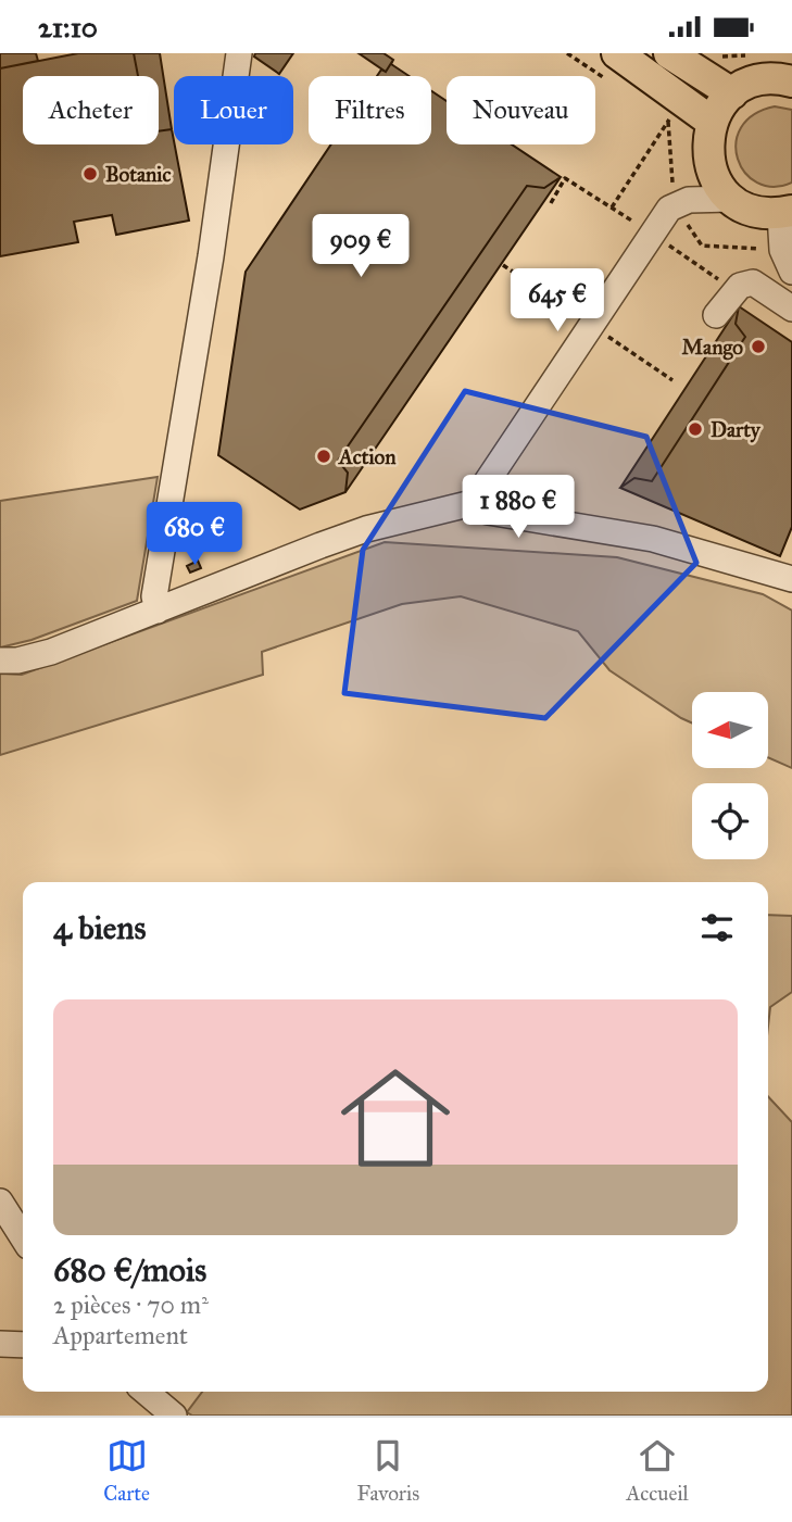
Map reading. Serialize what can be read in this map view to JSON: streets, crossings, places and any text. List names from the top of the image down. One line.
{"places":["Botanic","Mango","Darty","Action"],"north":"left","page":{"status":"21:10","chip":["Acheter","Louer","Filtres","Nouveau"],"price":["909 €","645 €","1 880 €","680 €"],"heading":"4 biens","list":[{"name":"680 €/mois","note":"2 pièces · 70 m² · Appartement"}],"tabs":["Carte","Favoris","Accueil"]}}
